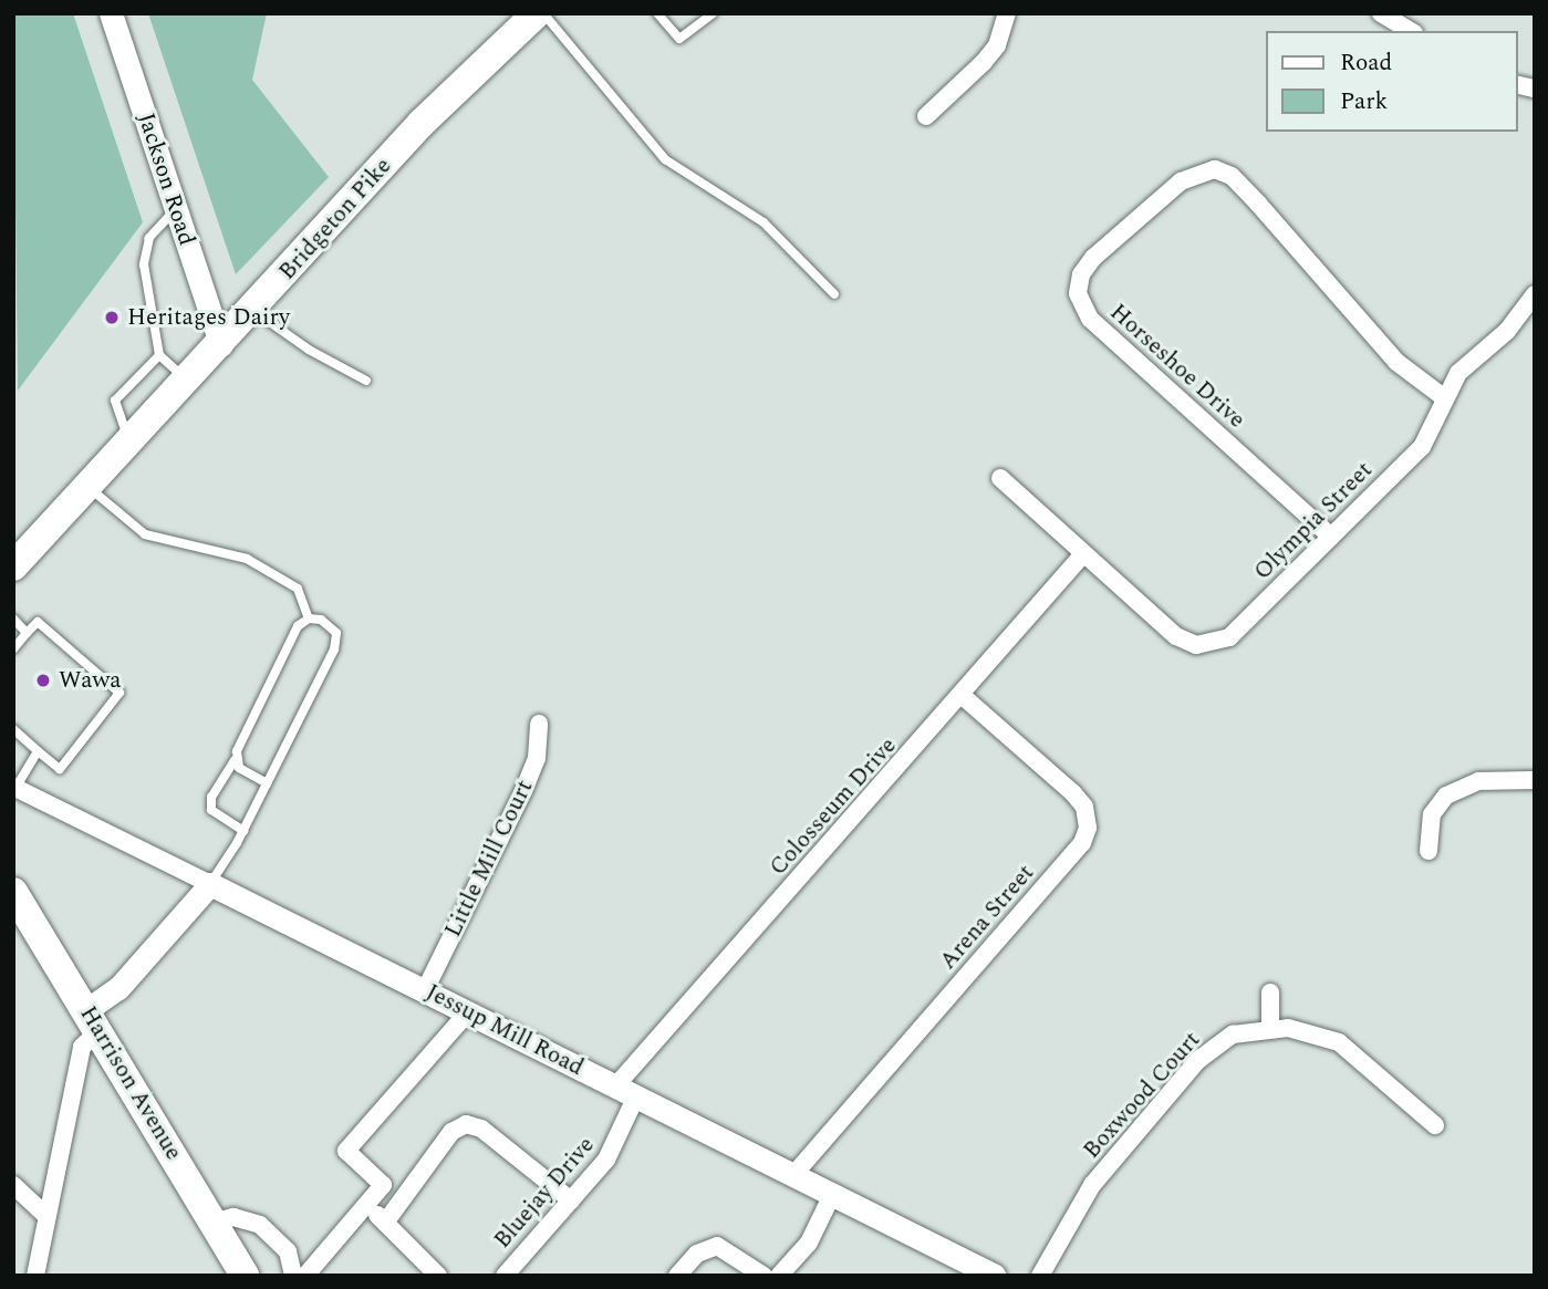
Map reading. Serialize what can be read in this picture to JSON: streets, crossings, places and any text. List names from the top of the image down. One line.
{"streets":{"main road":["Bridgeton Pike","Harrison Avenue"],"street":["Jackson Road","Horseshoe Drive","Olympia Street","Colosseum Drive","Little Mill Court","Arena Street","Jessup Mill Road","Boxwood Court","Bluejay Drive"]},"crossings":[["Jackson Road","Bridgeton Pike"],["Horseshoe Drive","Olympia Street"],["Olympia Street","Colosseum Drive"],["Colosseum Drive","Arena Street"],["Colosseum Drive","Jessup Mill Road"],["Little Mill Court","Jessup Mill Road"],["Arena Street","Jessup Mill Road"],["Jessup Mill Road","Bluejay Drive"]],"places":["Heritages Dairy","Wawa"],"legend":["Road","Park"]}
